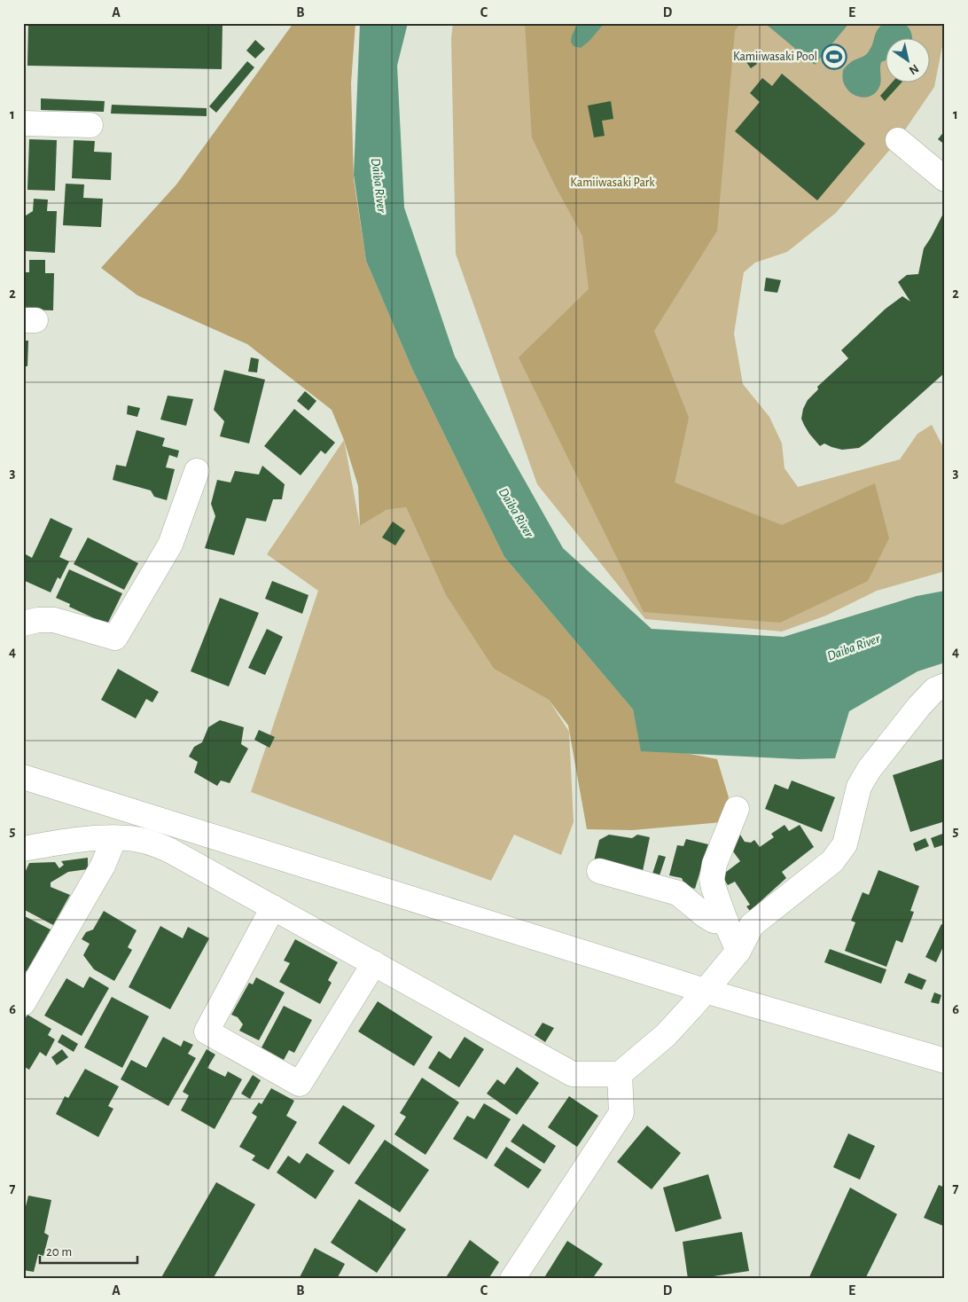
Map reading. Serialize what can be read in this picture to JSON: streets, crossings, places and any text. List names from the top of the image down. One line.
{"water":["Daiba River"],"parks":["Kamiiwasaki Park"],"places":{"sports":["Kamiiwasaki Pool"]},"scale_bar":"20 m","north":"bottom right","grid":{"columns":["A","B","C","D","E"],"rows":["1","2","3","4","5","6","7"]}}
